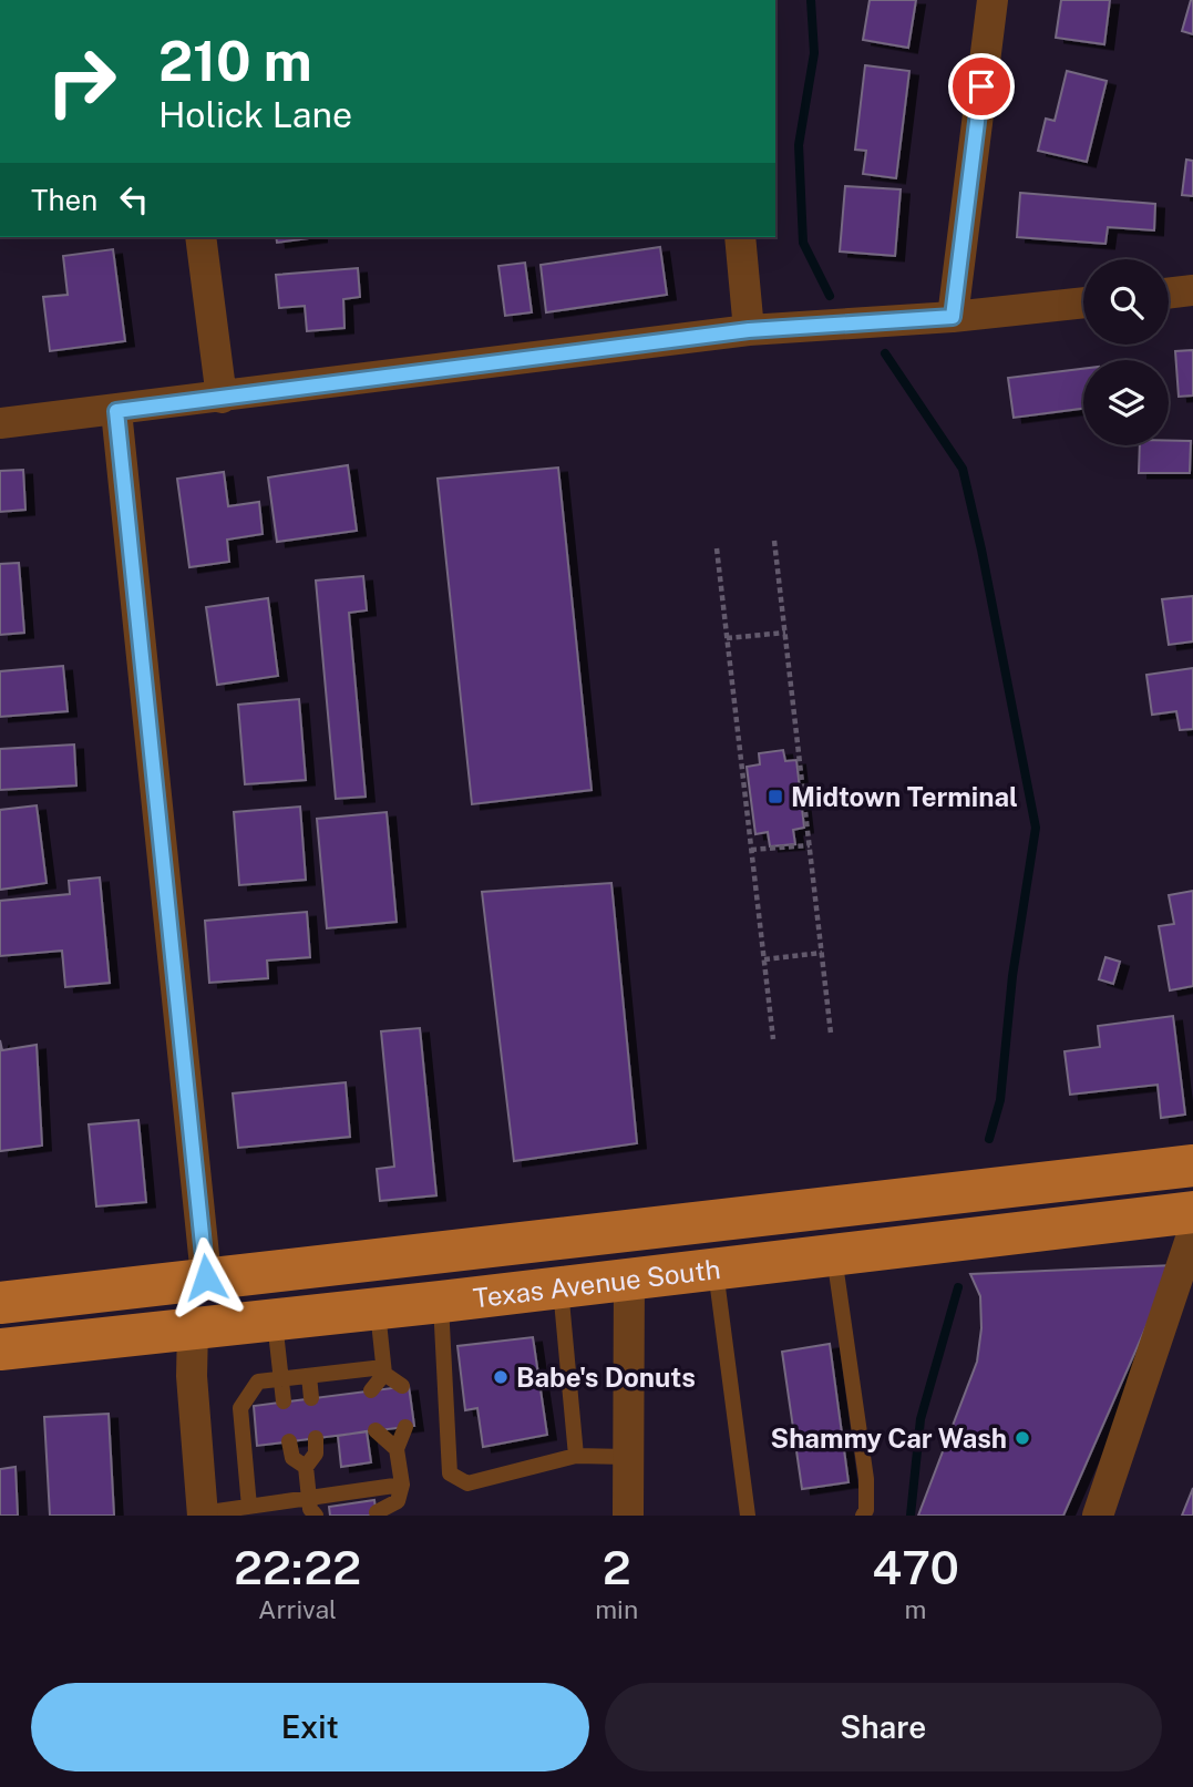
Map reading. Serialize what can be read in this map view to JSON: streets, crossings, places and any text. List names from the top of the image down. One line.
{"streets":{"main road":["Texas Avenue South"]},"places":{"transit":["Midtown Terminal"],"other":["Babe's Donuts","Shammy Car Wash"]},"page":{"turn":["210 m","Holick Lane"],"then":"Then","eta":["22:22","Arrival","2","min","470","m"],"buttons":["Exit","Share"]}}
